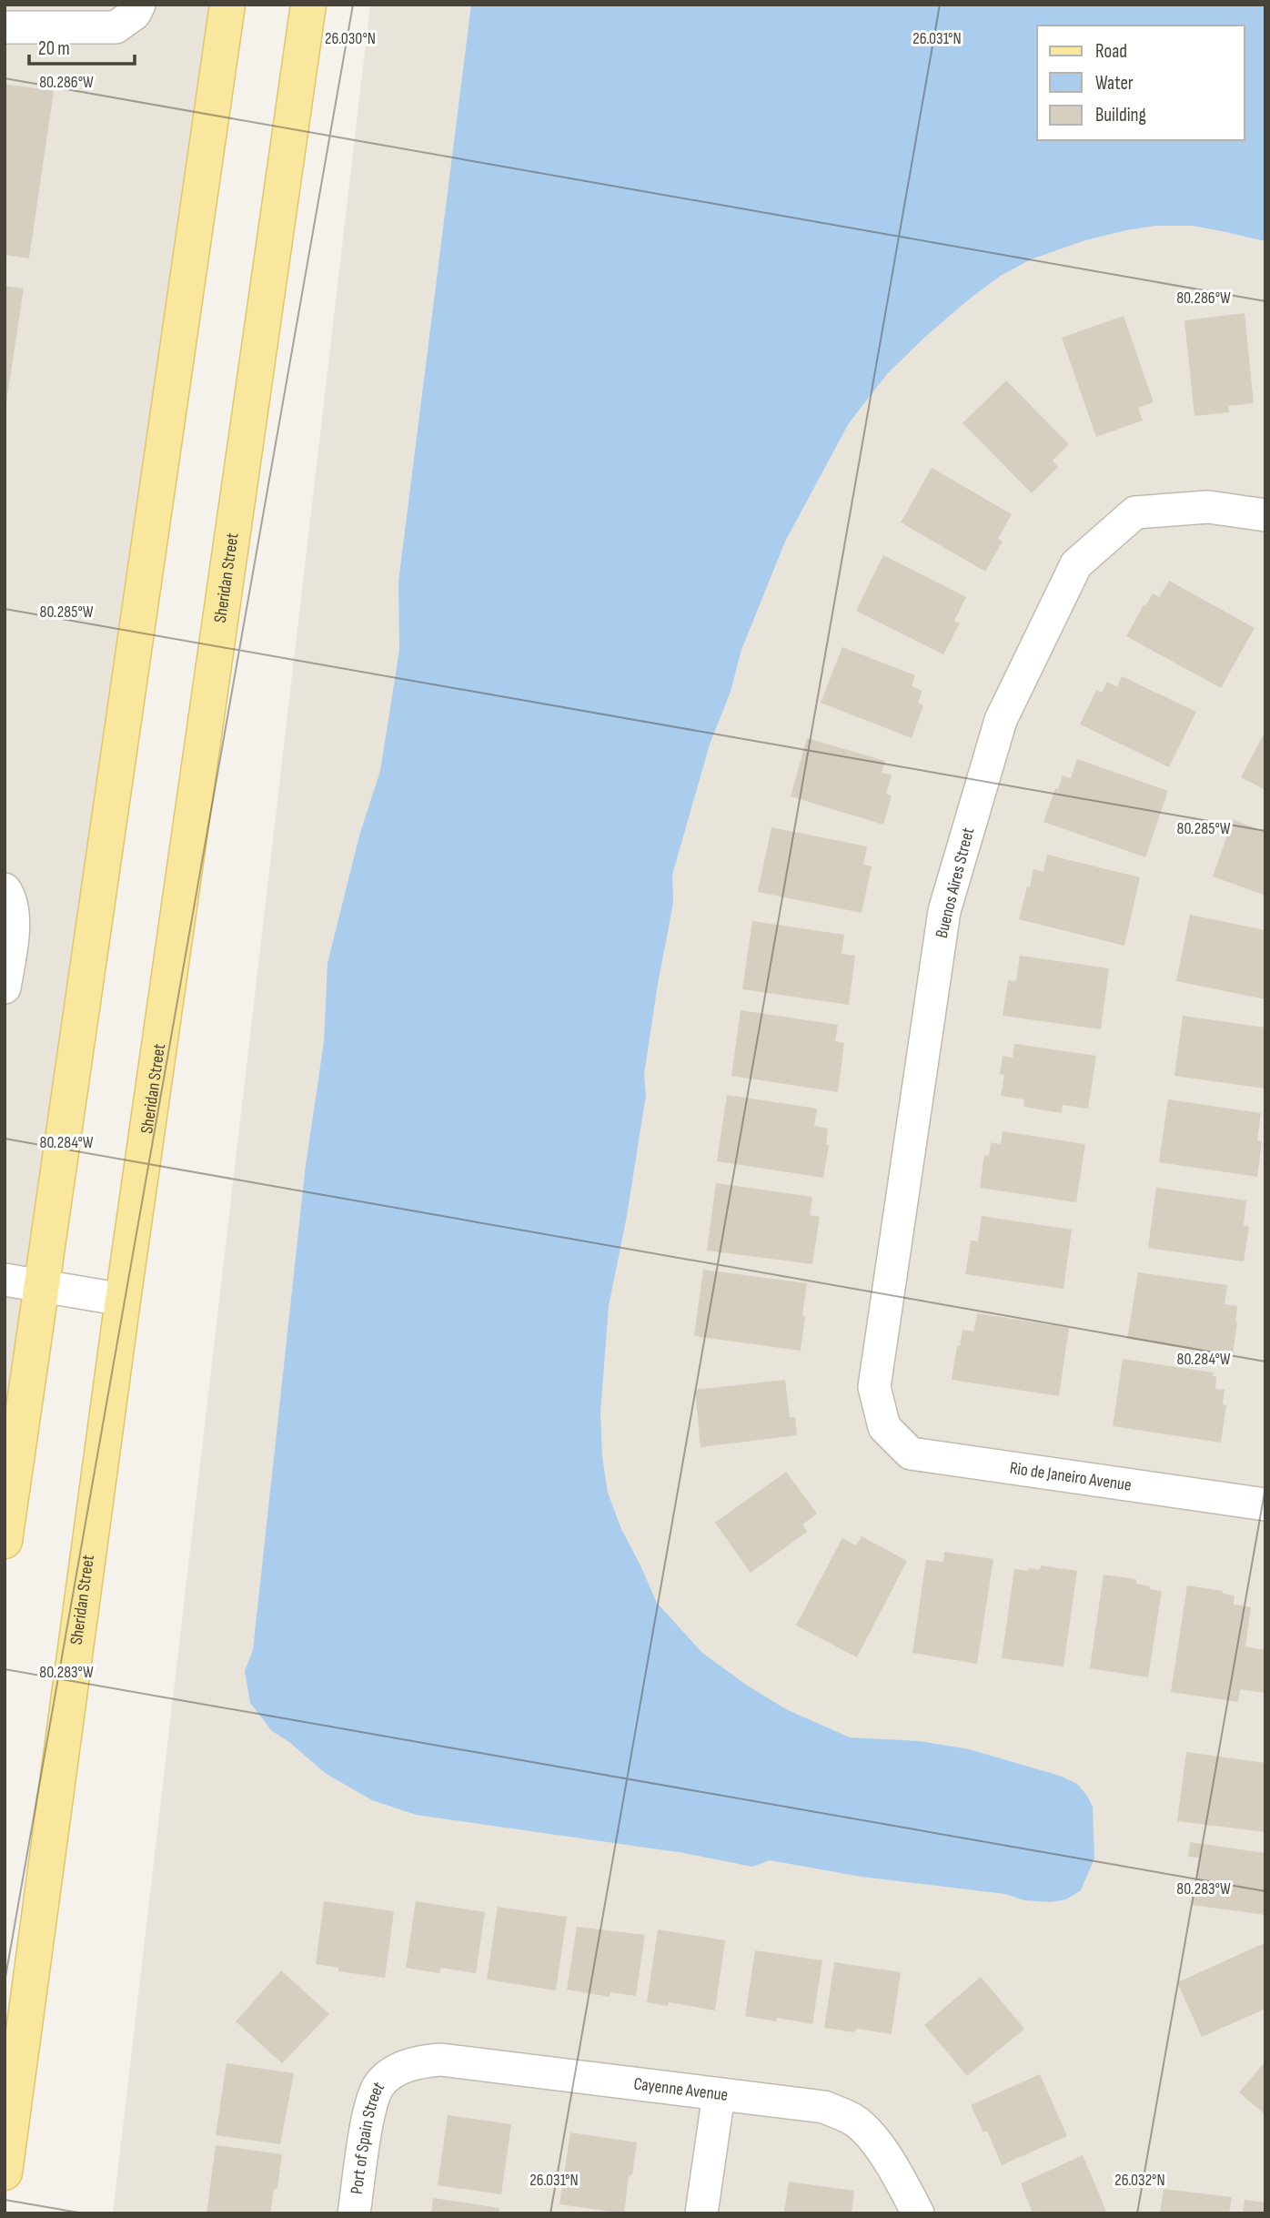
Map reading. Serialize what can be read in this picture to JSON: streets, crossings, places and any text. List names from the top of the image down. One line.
{"streets":{"main road":["Sheridan Street"],"street":["Buenos Aires Street","Rio de Janeiro Avenue","Cayenne Avenue","Port of Spain Street"]},"crossings":[["Buenos Aires Street","Rio de Janeiro Avenue"],["Cayenne Avenue","Port of Spain Street"]],"legend":["Road","Water","Building"],"scale_bar":"20 m","coordinates":["26.030°N","26.031°N","80.286°W","80.285°W","80.284°W","80.283°W","26.032°N"]}
